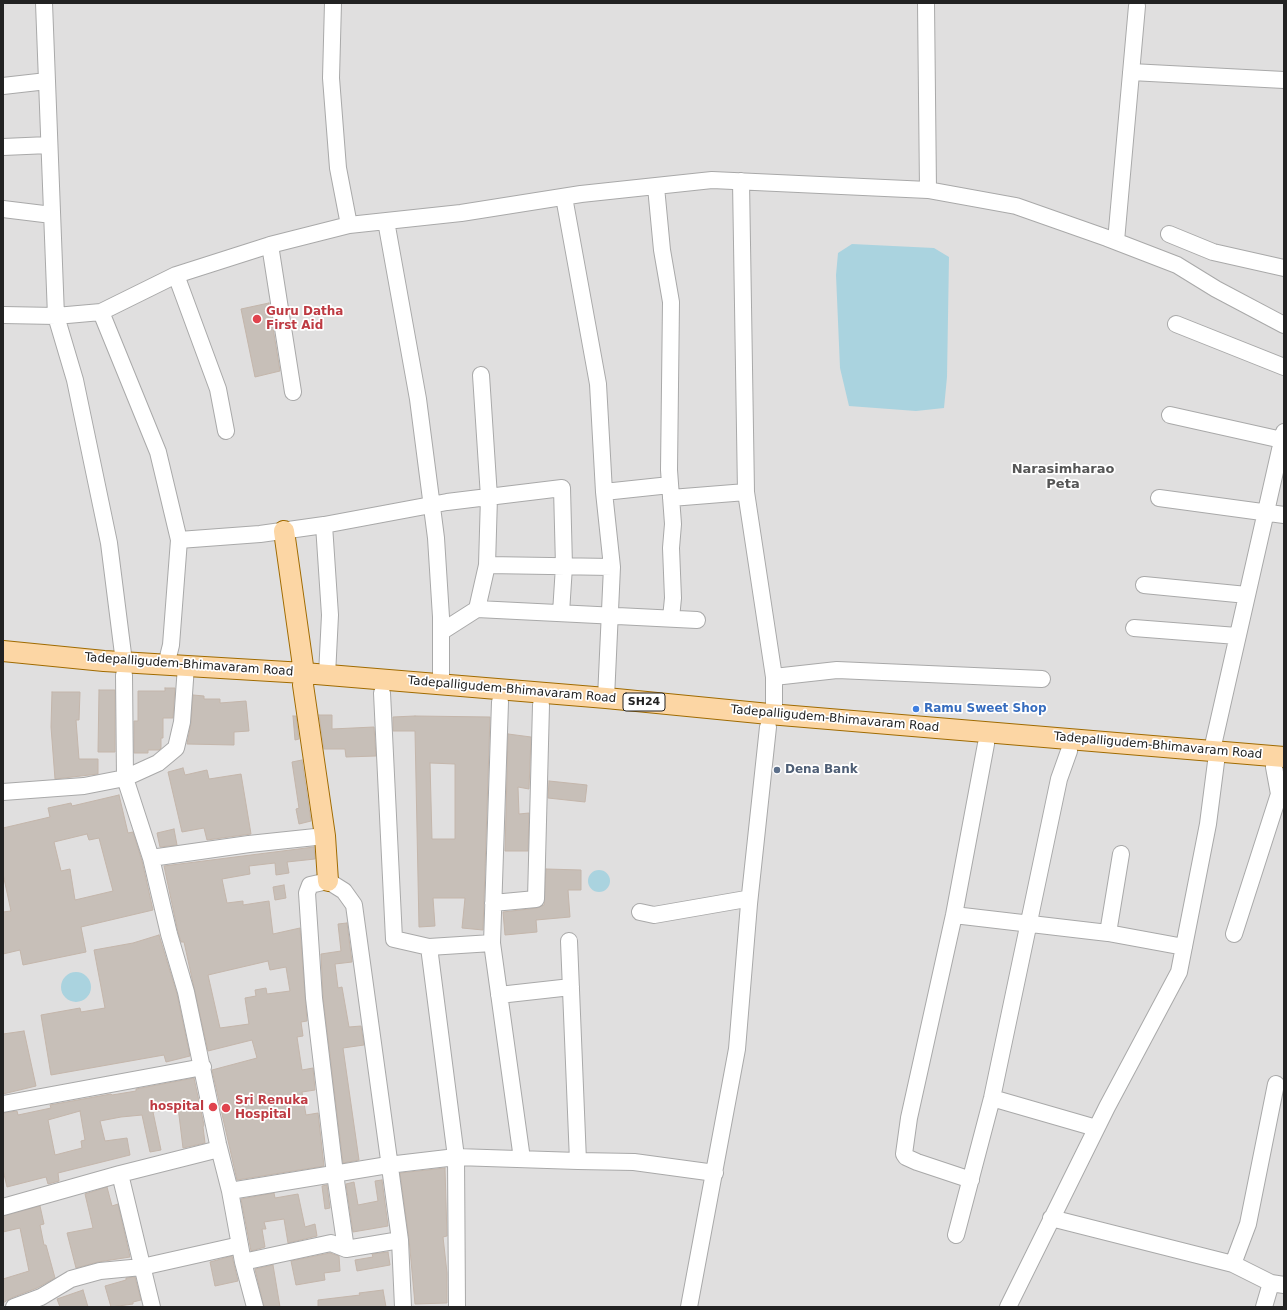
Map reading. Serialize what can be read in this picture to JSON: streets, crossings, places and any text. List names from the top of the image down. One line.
{"streets":{"main road":["Tadepalligudem-Bhimavaram Road","SH24"]},"crossings":[["Tadepalligudem-Bhimavaram Road","SH24"]],"districts":["Narasimharao Peta"],"places":["Guru Datha First Aid","Ramu Sweet Shop","Dena Bank","hospital","Sri Renuka Hospital"]}
